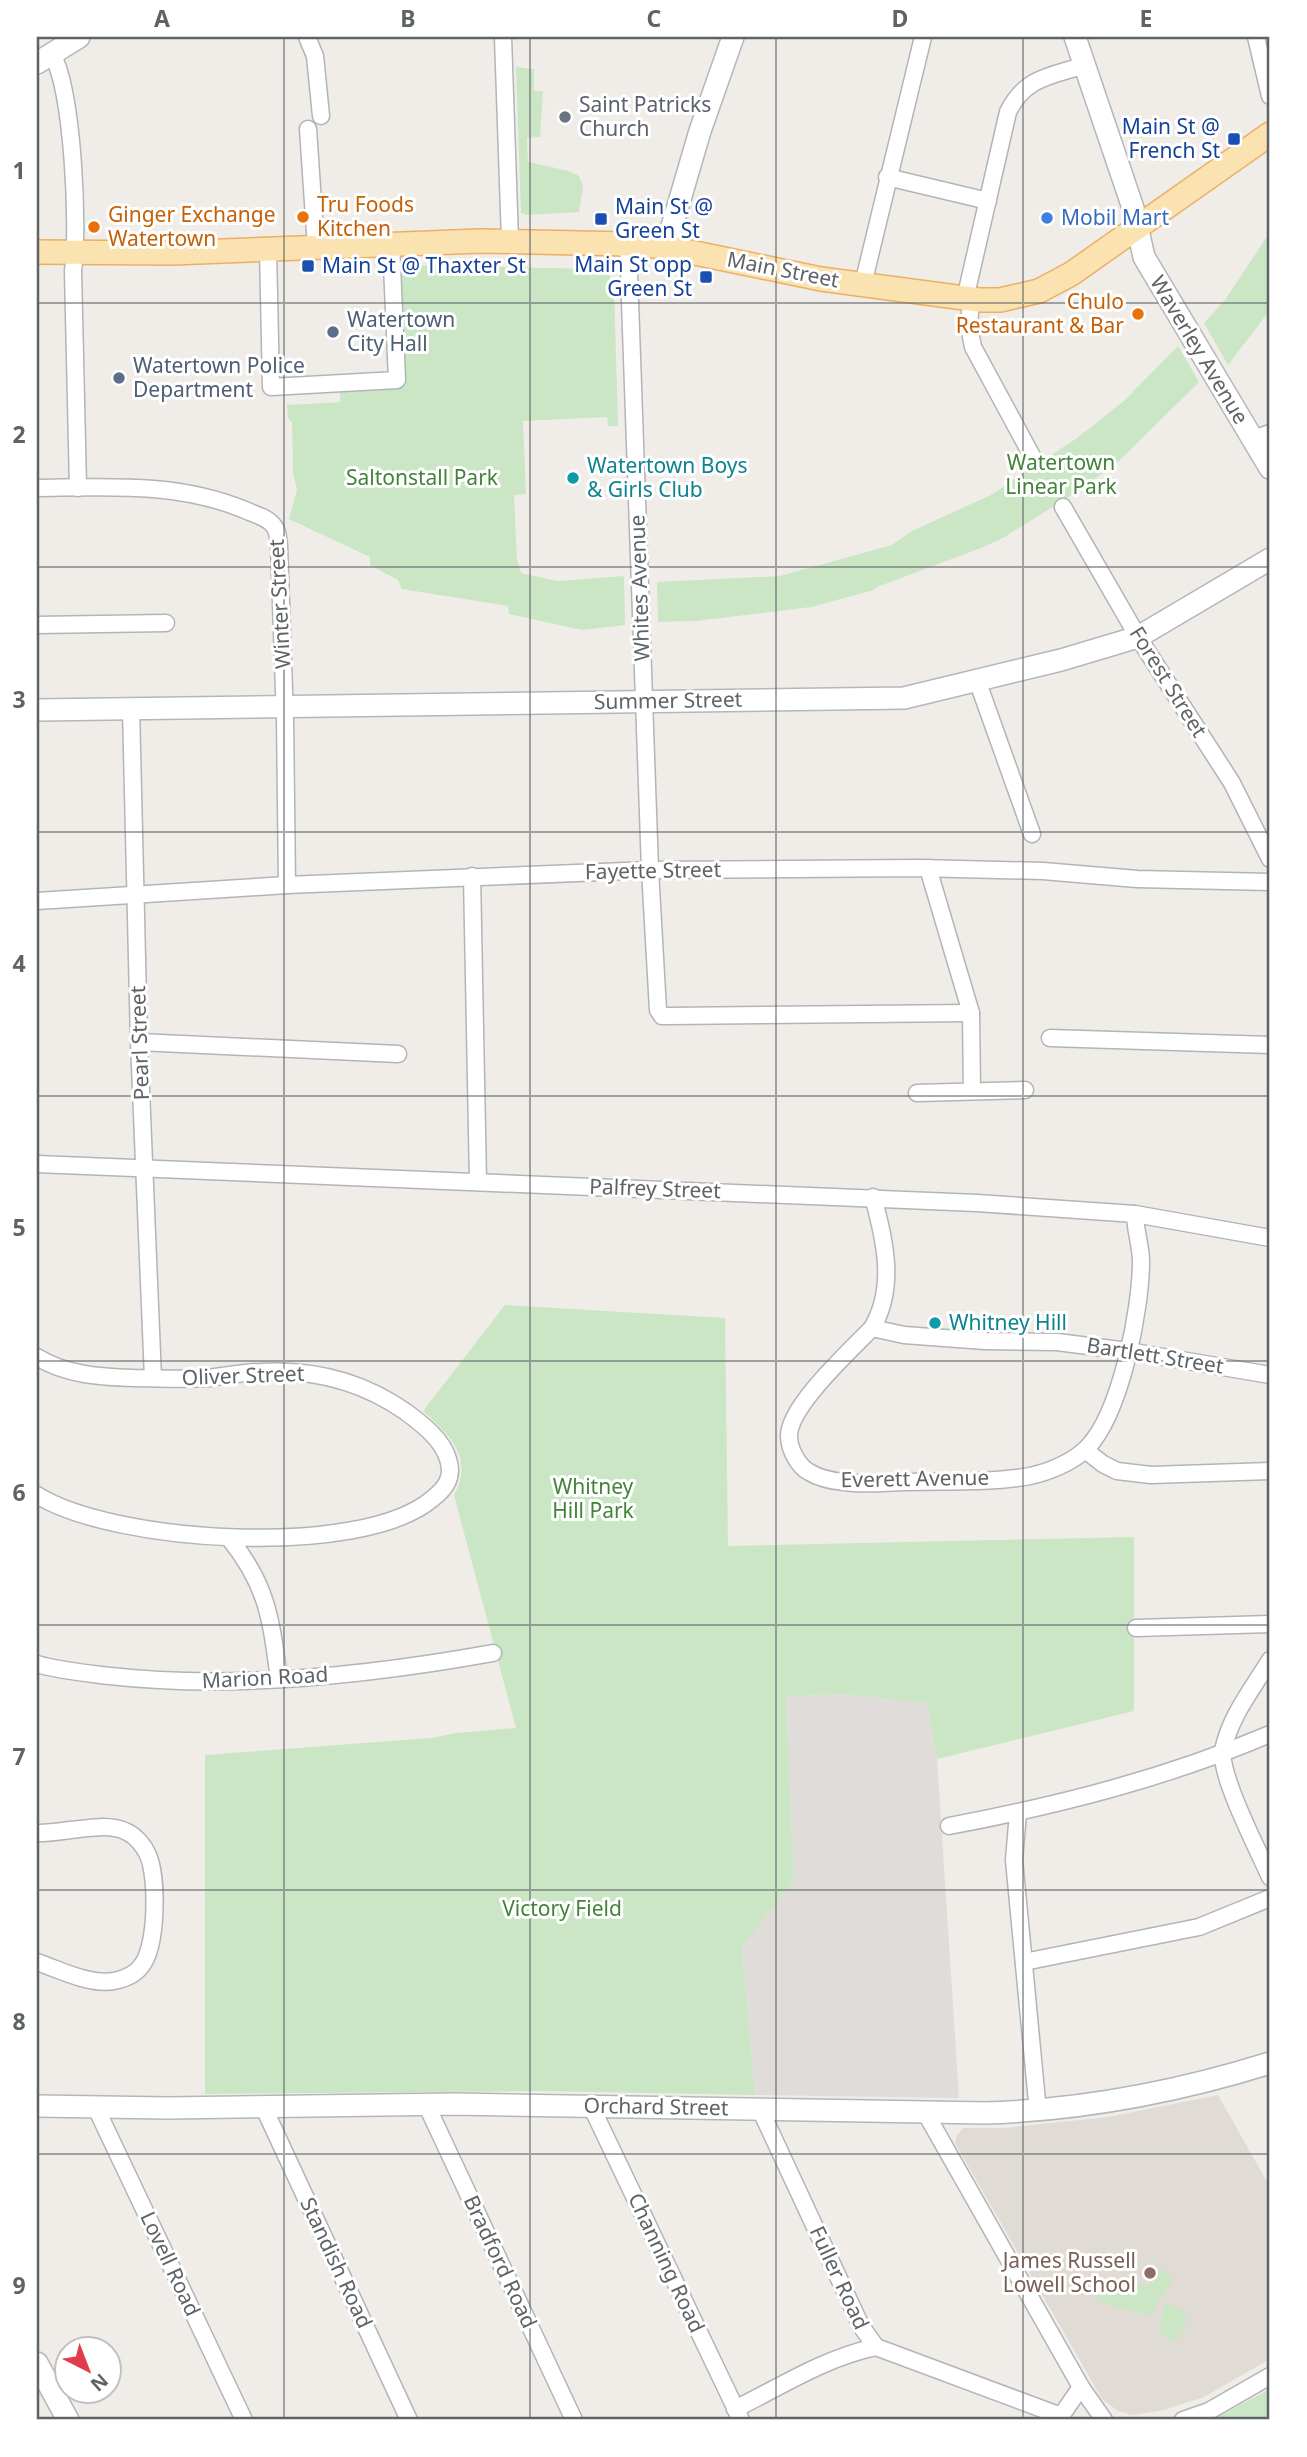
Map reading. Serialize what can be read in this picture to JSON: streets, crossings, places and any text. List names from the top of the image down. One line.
{"streets":{"main road":["Main Street"],"street":["Waverley Avenue","Whites Avenue","Winter Street","Forest Street","Summer Street","Fayette Street","Pearl Street","Palfrey Street","Bartlett Street","Oliver Street","Everett Avenue","Marion Road","Orchard Street","Bradford Road","Standish Road","Channing Road","Lovell Road","Fuller Road"]},"crossings":[["Main Street","Waverley Avenue"],["Main Street","Whites Avenue"],["Whites Avenue","Summer Street"],["Whites Avenue","Fayette Street"],["Winter Street","Summer Street"],["Winter Street","Fayette Street"],["Forest Street","Summer Street"],["Summer Street","Pearl Street"],["Fayette Street","Pearl Street"],["Pearl Street","Palfrey Street"],["Pearl Street","Oliver Street"],["Palfrey Street","Everett Avenue"],["Bartlett Street","Everett Avenue"],["Orchard Street","Bradford Road"],["Orchard Street","Standish Road"],["Orchard Street","Channing Road"],["Orchard Street","Lovell Road"],["Orchard Street","Fuller Road"]],"parks":["Watertown Linear Park","Saltonstall Park","Whitney Hill Park","Victory Field"],"places":{"other":["Saint Patricks Church","Tru Foods Kitchen","Mobil Mart","Ginger Exchange Watertown","Chulo Restaurant & Bar","Watertown City Hall","Watertown Police Department","Watertown Boys & Girls Club","Whitney Hill","James Russell Lowell School"],"transit":["Main St @ French St","Main St @ Green St","Main St @ Thaxter St","Main St opp Green St"]},"north":"bottom right","grid":{"columns":["A","B","C","D","E"],"rows":["1","2","3","4","5","6","7","8","9"]}}
